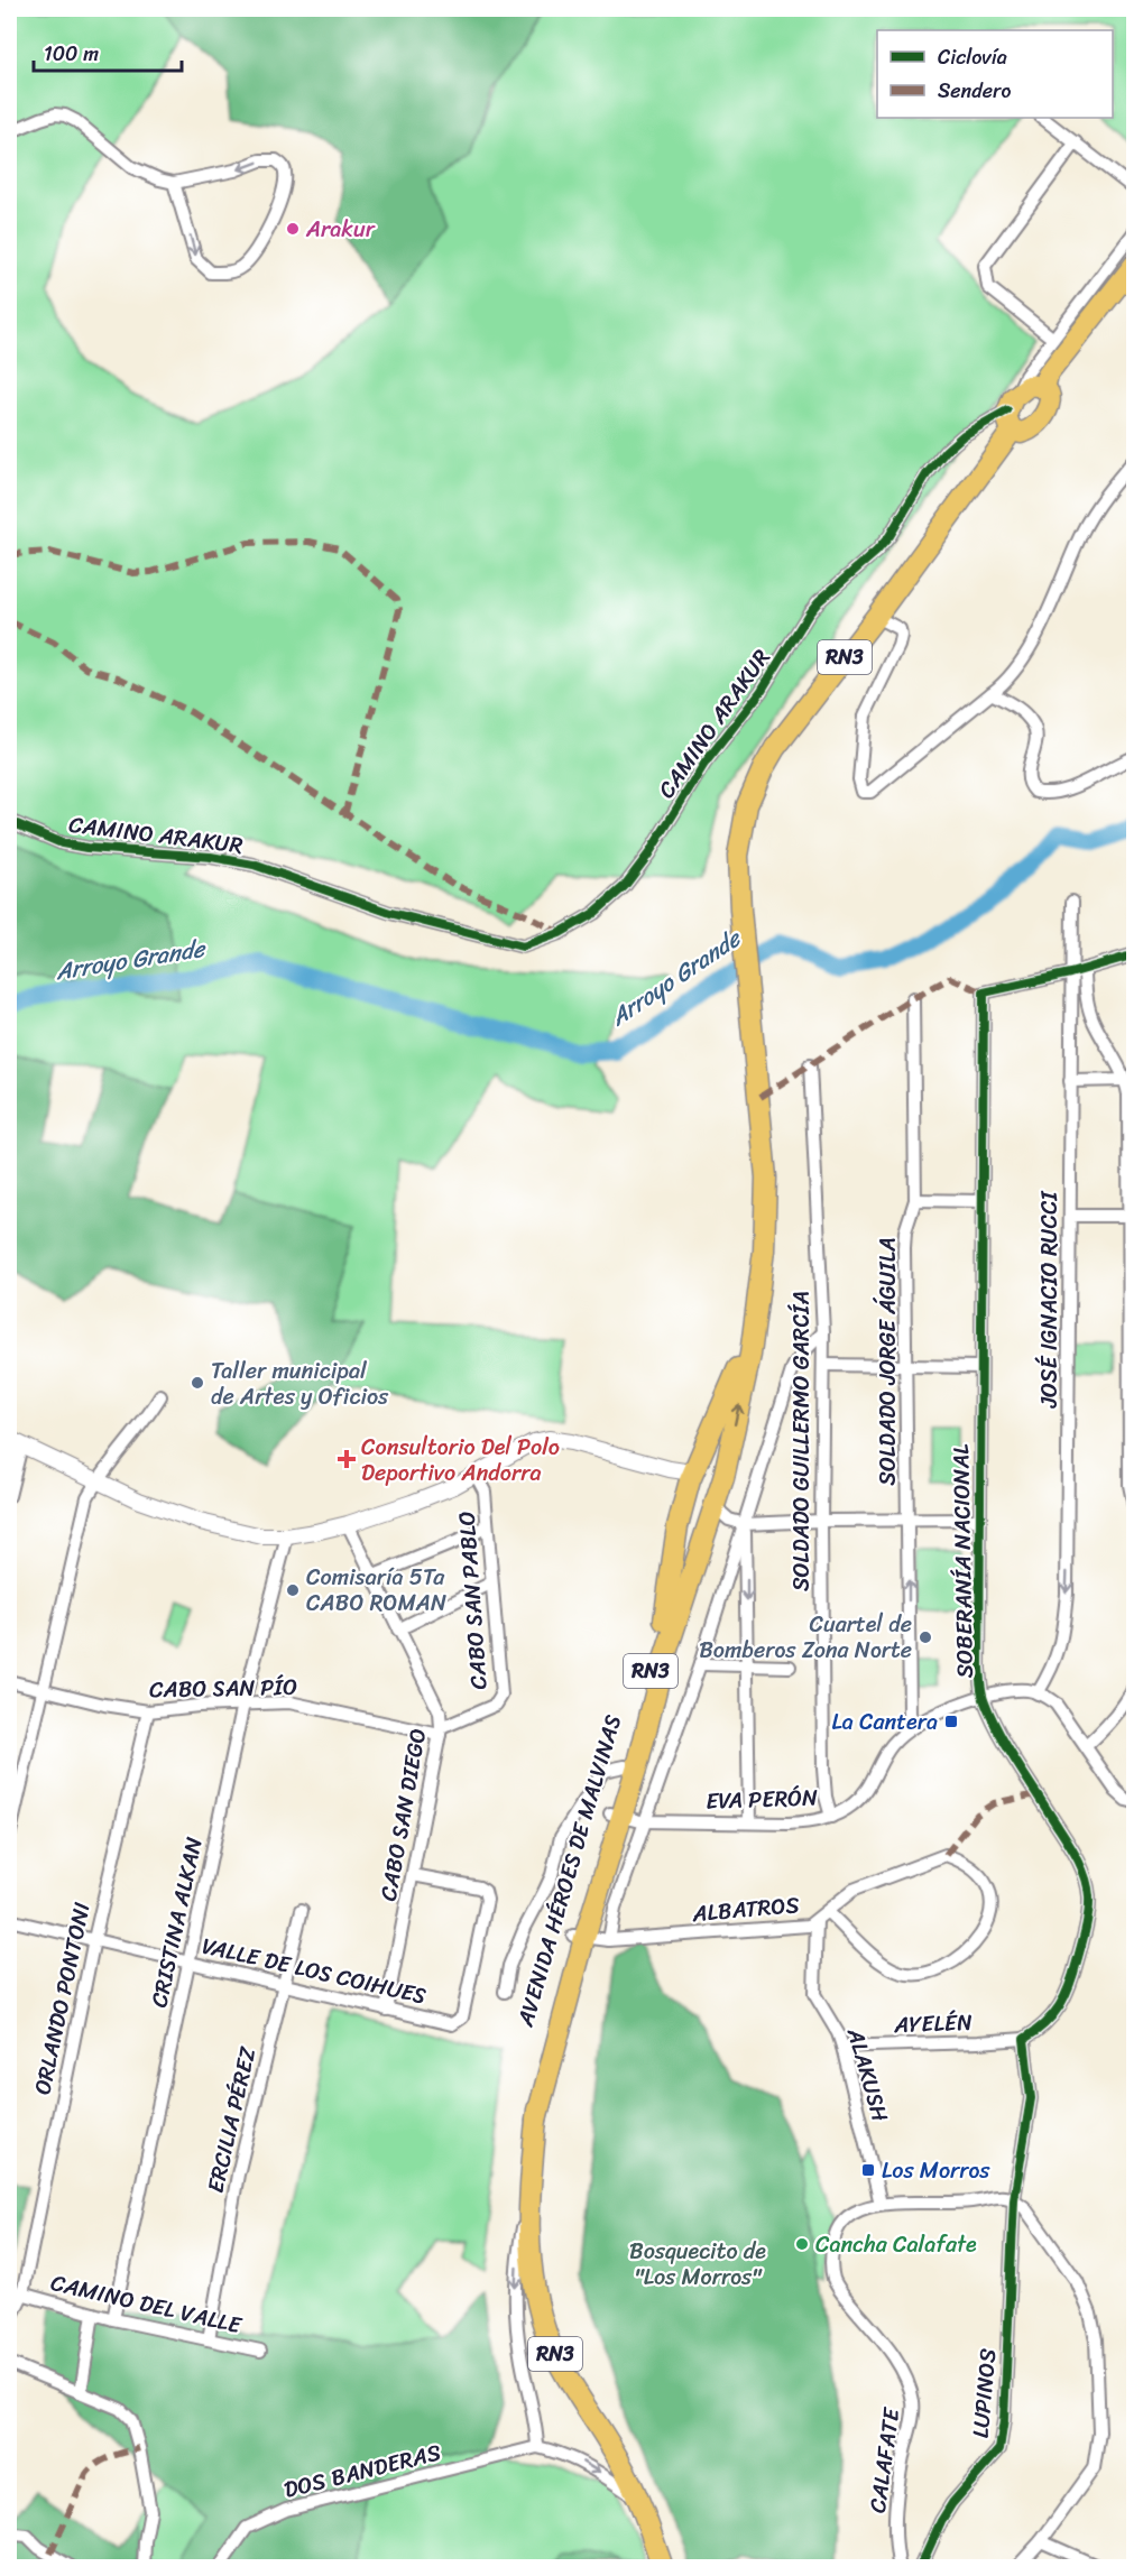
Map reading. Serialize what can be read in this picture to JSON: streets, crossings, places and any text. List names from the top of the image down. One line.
{"streets":{"highway":["RN3","AVENIDA HÉROES DE MALVINAS"],"street":["CAMINO ARAKUR","JOSÉ IGNACIO RUCCI","SOLDADO JORGE ÁGUILA","SOLDADO GUILLERMO GARCÍA","SOBERANÍA NACIONAL","CABO SAN PABLO","CABO SAN PÍO","EVA PERÓN","CABO SAN DIEGO","ALBATROS","CRISTINA ALKAN","VALLE DE LOS COIHUES","ORLANDO PONTONI","AYELÉN","ALAKUSH","ERCILIA PÉREZ","CAMINO DEL VALLE","LUPINOS","CALAFATE","DOS BANDERAS"]},"crossings":[["CAMINO ARAKUR","AVENIDA HÉROES DE MALVINAS"],["JOSÉ IGNACIO RUCCI","SOBERANÍA NACIONAL"],["JOSÉ IGNACIO RUCCI","EVA PERÓN"],["SOLDADO JORGE ÁGUILA","EVA PERÓN"],["SOLDADO GUILLERMO GARCÍA","EVA PERÓN"],["SOBERANÍA NACIONAL","EVA PERÓN"],["SOBERANÍA NACIONAL","AYELÉN"],["CABO SAN PABLO","CABO SAN PÍO"],["CABO SAN PABLO","CABO SAN DIEGO"],["CABO SAN PÍO","CABO SAN DIEGO"],["CABO SAN PÍO","CRISTINA ALKAN"],["CABO SAN PÍO","ORLANDO PONTONI"],["EVA PERÓN","AVENIDA HÉROES DE MALVINAS"],["CABO SAN DIEGO","VALLE DE LOS COIHUES"],["AVENIDA HÉROES DE MALVINAS","ALBATROS"],["ALBATROS","ALAKUSH"],["CRISTINA ALKAN","VALLE DE LOS COIHUES"],["CRISTINA ALKAN","CAMINO DEL VALLE"],["VALLE DE LOS COIHUES","ORLANDO PONTONI"],["VALLE DE LOS COIHUES","ERCILIA PÉREZ"],["ORLANDO PONTONI","CAMINO DEL VALLE"],["AYELÉN","ALAKUSH"],["ALAKUSH","CALAFATE"],["ERCILIA PÉREZ","CAMINO DEL VALLE"]],"water":["Arroyo Grande"],"parks":["Bosquecito de \"Los Morros\""],"places":{"other":["Arakur","Taller municipal de Artes y Oficios","Comisaría 5Ta CABO ROMAN","Cuartel de Bomberos Zona Norte","Cancha Calafate"],"health":["Consultorio Del Polo Deportivo Andorra"],"transit":["La Cantera","Los Morros"]},"legend":["Ciclovía","Sendero"],"scale_bar":"100 m"}
